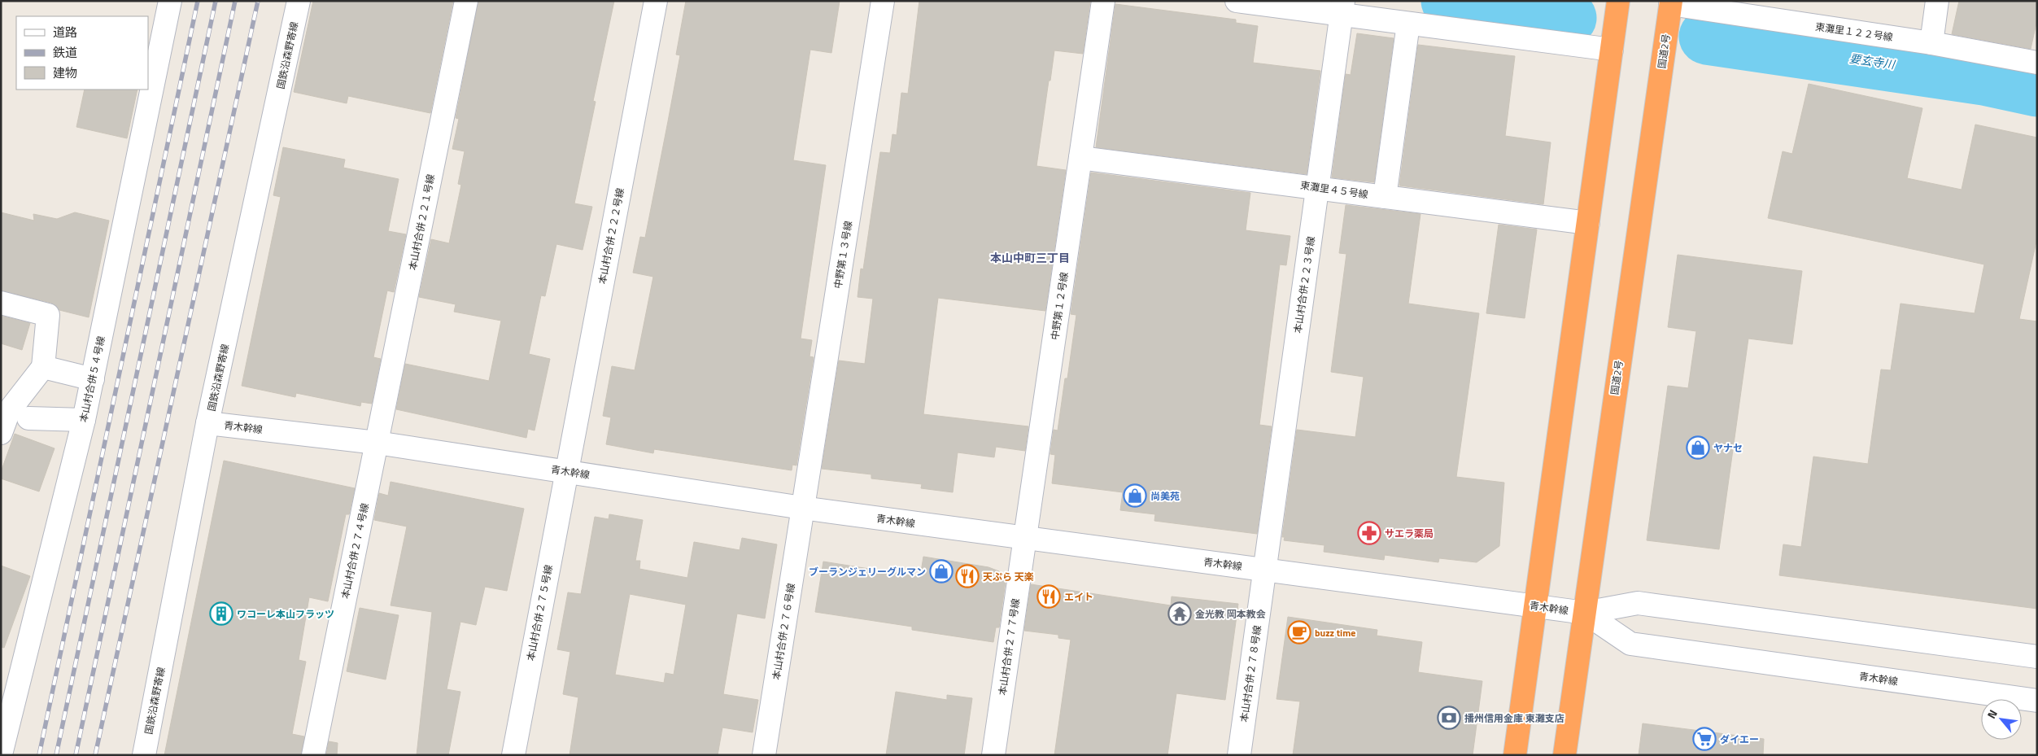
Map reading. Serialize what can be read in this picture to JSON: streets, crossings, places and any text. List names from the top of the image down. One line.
{"streets":{"highway":["国道2号"],"street":["東灘里１２２号線","国鉄沿森野寄線","東灘里４５号線","本山村合併２２１号線","本山村合併２２２号線","中野第１３号線","本山村合併２２３号線","中野第１２号線","本山村合併５４号線","青木幹線","本山村合併２７４号線","本山村合併２７５号線","本山村合併２７６号線","本山村合併２７７号線","本山村合併２７８号線"]},"crossings":[["東灘里１２２号線","国道2号"],["国道2号","青木幹線"],["国鉄沿森野寄線","青木幹線"],["東灘里４５号線","本山村合併２２３号線"],["東灘里４５号線","中野第１２号線"],["本山村合併２２１号線","青木幹線"],["本山村合併２２１号線","本山村合併２７４号線"],["本山村合併２２２号線","青木幹線"],["本山村合併２２２号線","本山村合併２７５号線"],["中野第１３号線","青木幹線"],["中野第１３号線","本山村合併２７６号線"],["本山村合併２２３号線","青木幹線"],["本山村合併２２３号線","本山村合併２７８号線"],["中野第１２号線","青木幹線"],["中野第１２号線","本山村合併２７７号線"],["青木幹線","本山村合併２７４号線"],["青木幹線","本山村合併２７５号線"],["青木幹線","本山村合併２７６号線"],["青木幹線","本山村合併２７７号線"],["青木幹線","本山村合併２７８号線"]],"districts":["本山中町三丁目"],"water":["要玄寺川"],"places":{"shop":["ヤナセ","尚美苑","ブーランジェリーグルマン"],"pharmacy":["サエラ薬局"],"restaurant":["天ぷら 天楽","エイト"],"building":["ワコーレ本山フラッツ"],"temple":["金光教 岡本教会"],"cafe":["buzz time"],"bank":["播州信用金庫 東灘支店"],"supermarket":["ダイエー"]},"legend":["道路","鉄道","建物"],"north":"top left"}
